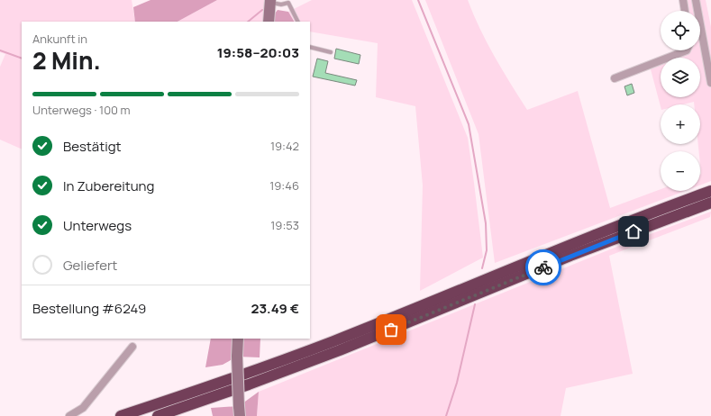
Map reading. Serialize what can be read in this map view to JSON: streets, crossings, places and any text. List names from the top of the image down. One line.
{"page":{"map_buttons":["+","−"],"heading":["2 Min.","Ankunft in","19:58–20:03"],"panel":["Bestellung #6249","23.49 €"],"bar":"Unterwegs · 100 m","list":[["Bestätigt","19:42"],["In Zubereitung","19:46"],["Unterwegs","19:53"],"Geliefert"]}}
